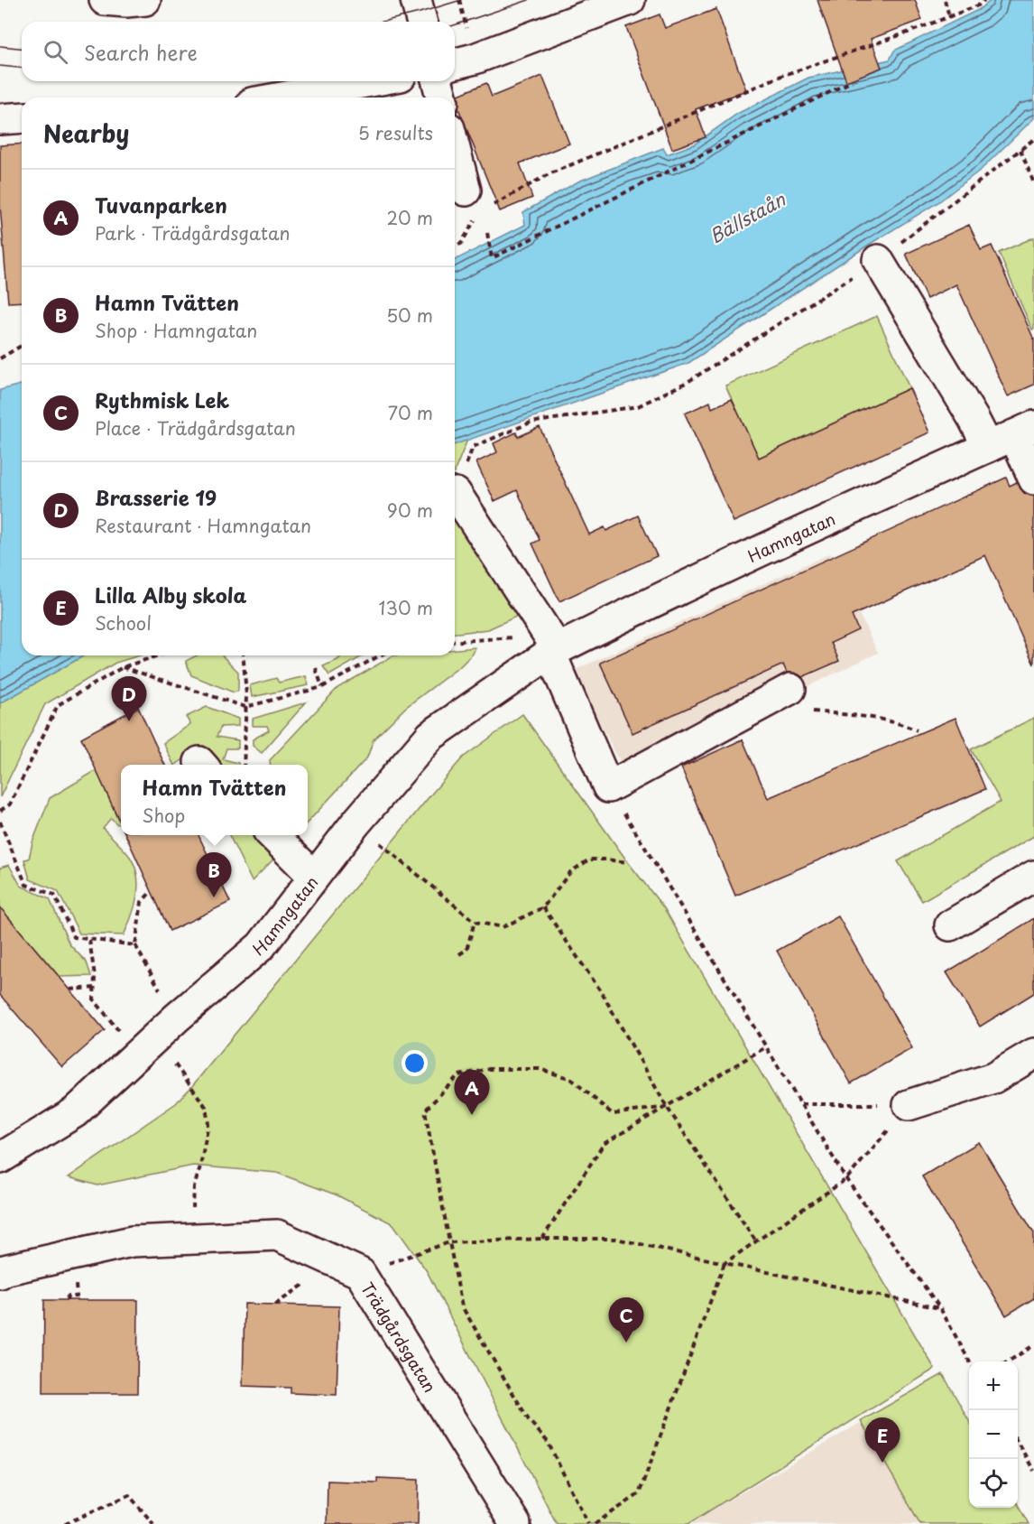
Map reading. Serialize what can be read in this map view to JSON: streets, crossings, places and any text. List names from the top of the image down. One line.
{"streets":{"street":["Hamngatan","Trädgårdsgatan"]},"water":["Bällstaån"],"page":{"search":"Search here","heading":["Nearby","5 results"],"list":[{"mark":"A","name":"Tuvanparken","note":"Park · Trädgårdsgatan","value":"20 m"},{"mark":"B","name":"Hamn Tvätten","note":"Shop · Hamngatan","value":"50 m"},{"mark":"C","name":"Rythmisk Lek","note":"Place · Trädgårdsgatan","value":"70 m"},{"mark":"D","name":"Brasserie 19","note":"Restaurant · Hamngatan","value":"90 m"},{"mark":"E","name":"Lilla Alby skola","note":"School","value":"130 m"}],"pins":["D","B","A","C","E"],"popup":["Hamn Tvätten","Shop"],"map_buttons":["+","−"]}}
